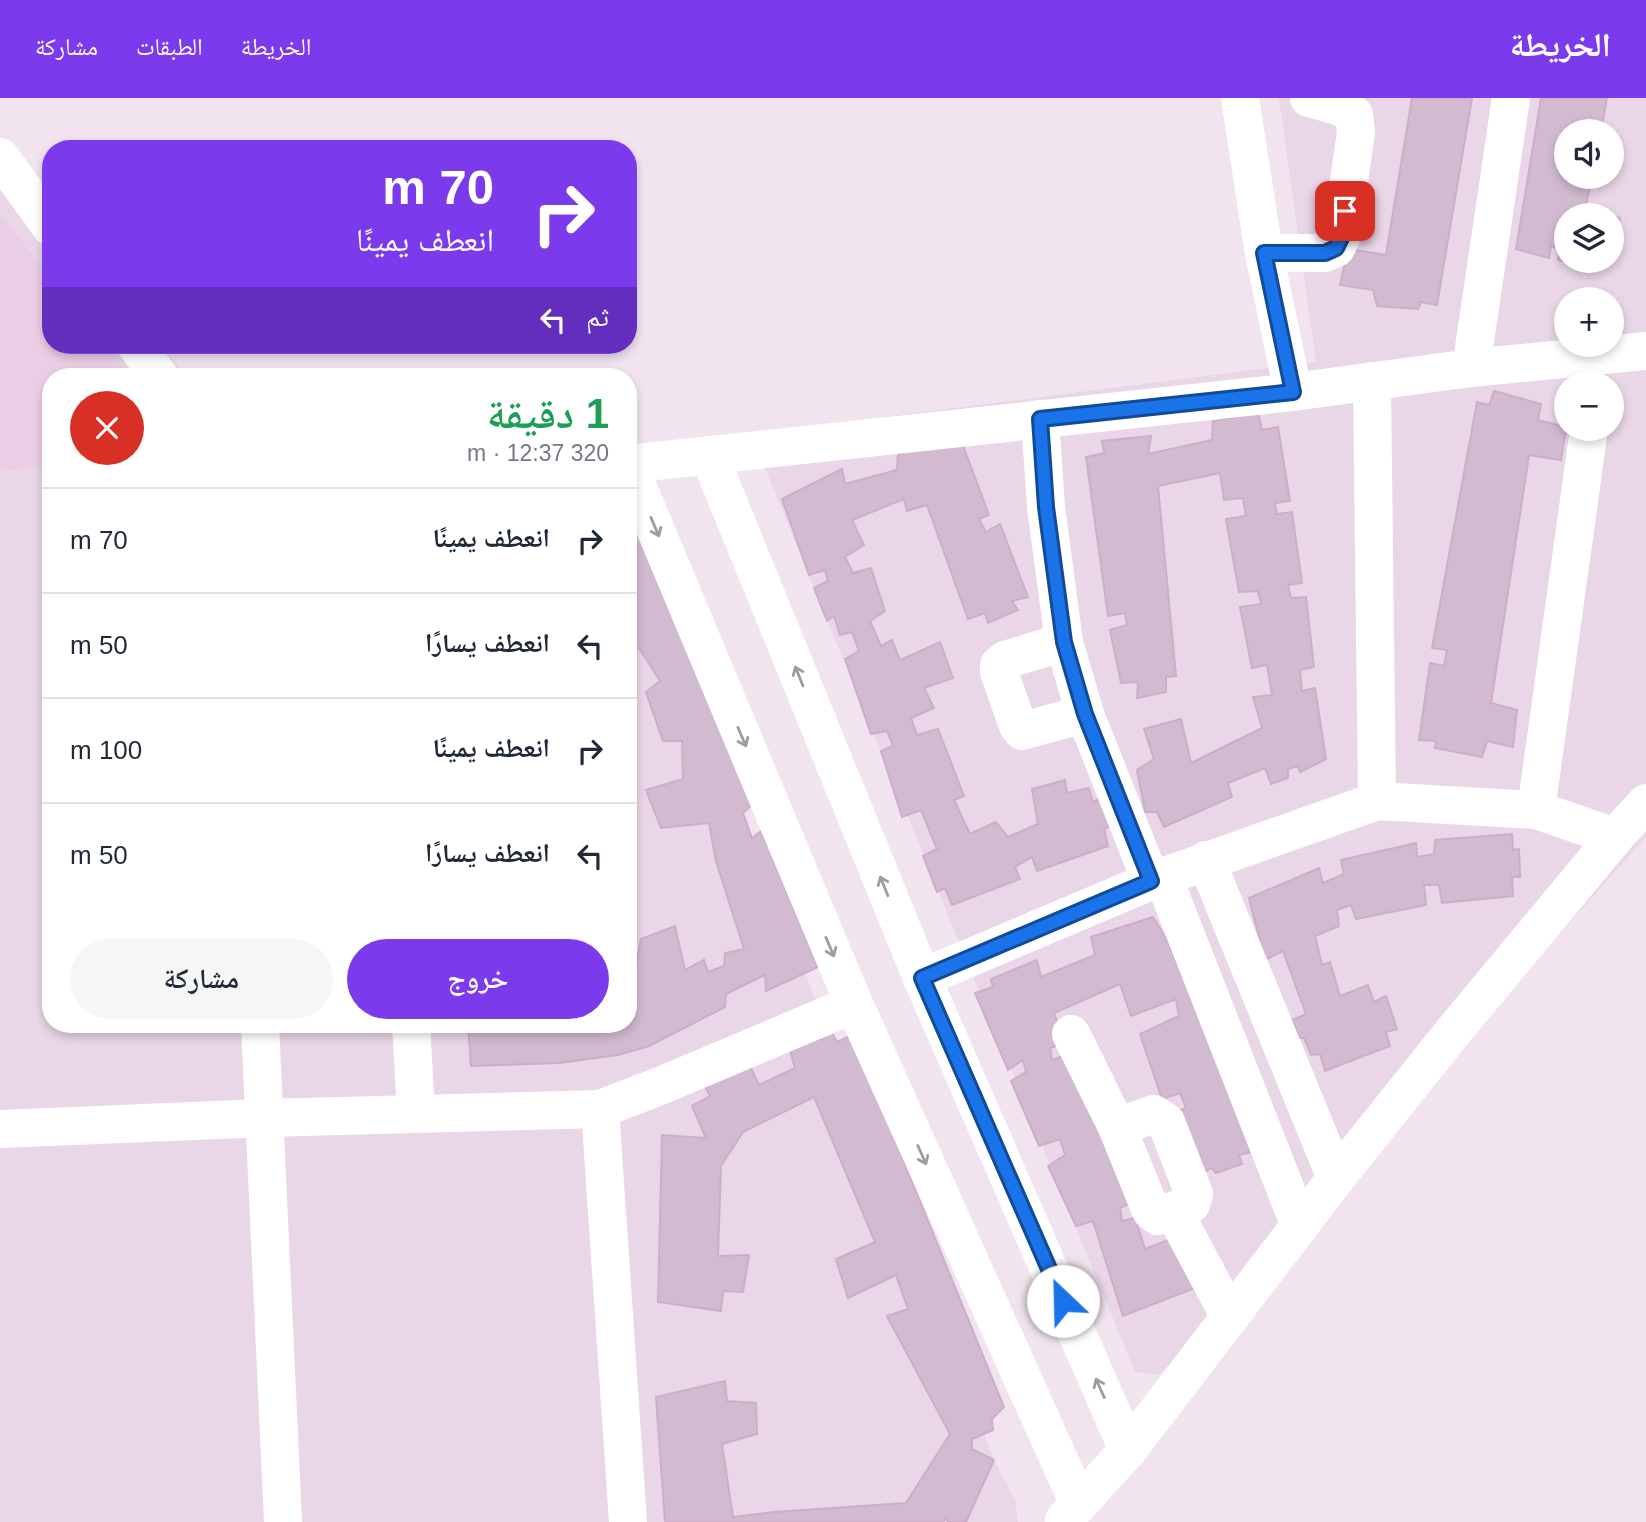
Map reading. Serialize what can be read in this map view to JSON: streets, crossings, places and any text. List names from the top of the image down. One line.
{"page":{"header":"الخريطة","nav":["الخريطة","الطبقات","مشاركة"],"map_buttons":["+","−"],"turn":["70 m","انعطف يمينًا"],"then":"ثم","heading":["1 دقيقة","320 m · 12:37"],"list":[{"name":"انعطف يمينًا","value":"70 m"},{"name":"انعطف يسارًا","value":"50 m"},{"name":"انعطف يمينًا","value":"100 m"},{"name":"انعطف يسارًا","value":"50 m"}],"buttons":["خروج","مشاركة"]}}
